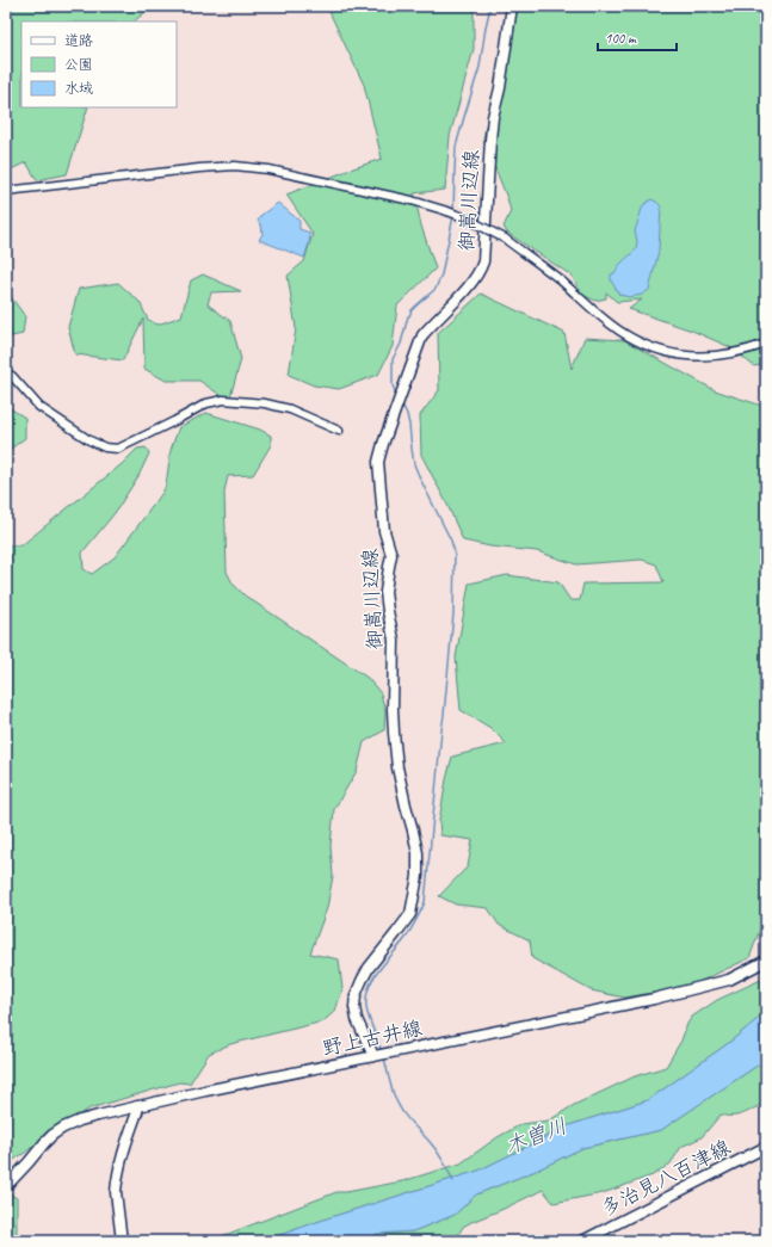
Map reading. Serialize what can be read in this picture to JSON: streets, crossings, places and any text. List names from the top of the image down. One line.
{"streets":{"main road":["御嵩川辺線","野上古井線","多治見八百津線"]},"crossings":[["御嵩川辺線","野上古井線"]],"water":["木曽川"],"legend":["道路","公園","水域"],"scale_bar":"100 m"}
